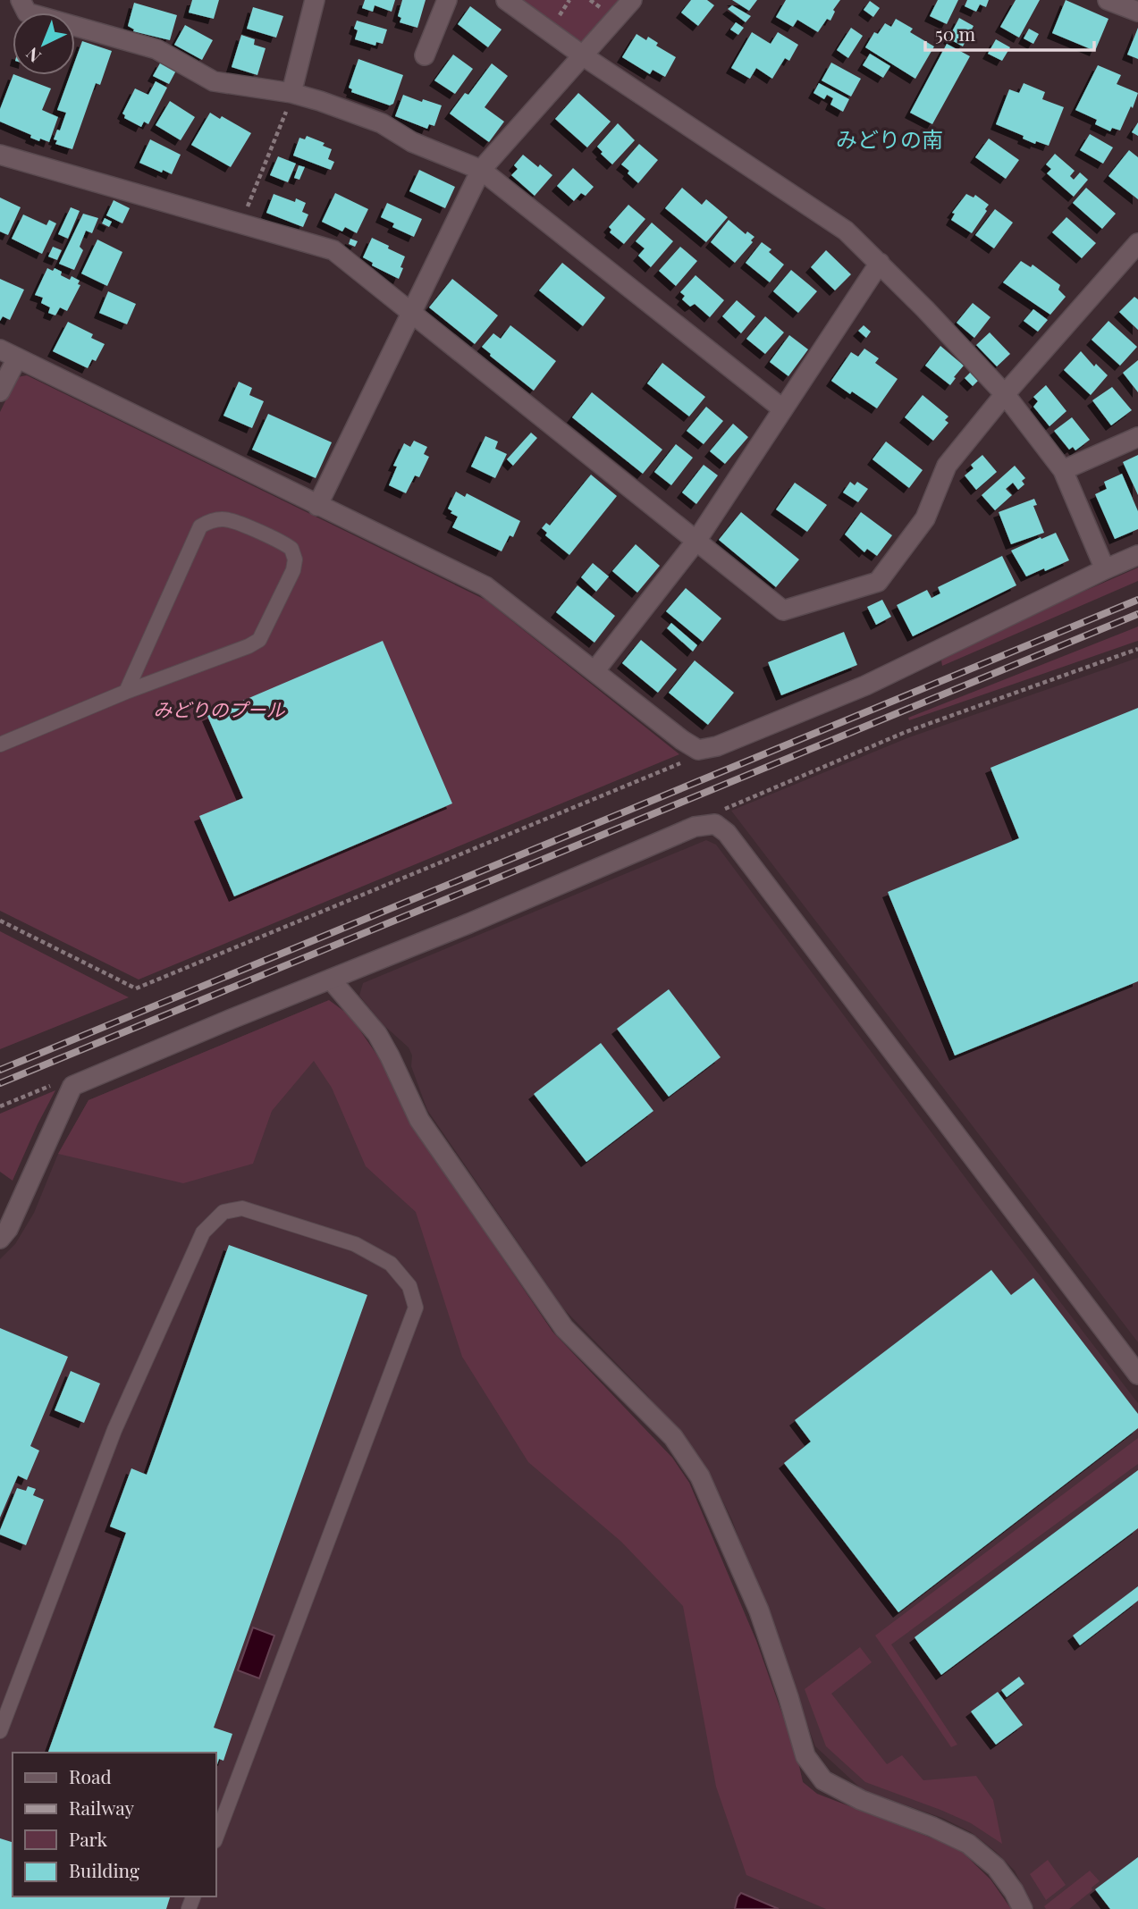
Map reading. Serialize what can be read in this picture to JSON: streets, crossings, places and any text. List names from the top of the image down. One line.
{"districts":["みどりの南"],"parks":["みどりのプール"],"legend":["Road","Railway","Park","Building"],"scale_bar":"50 m","north":"bottom left"}
